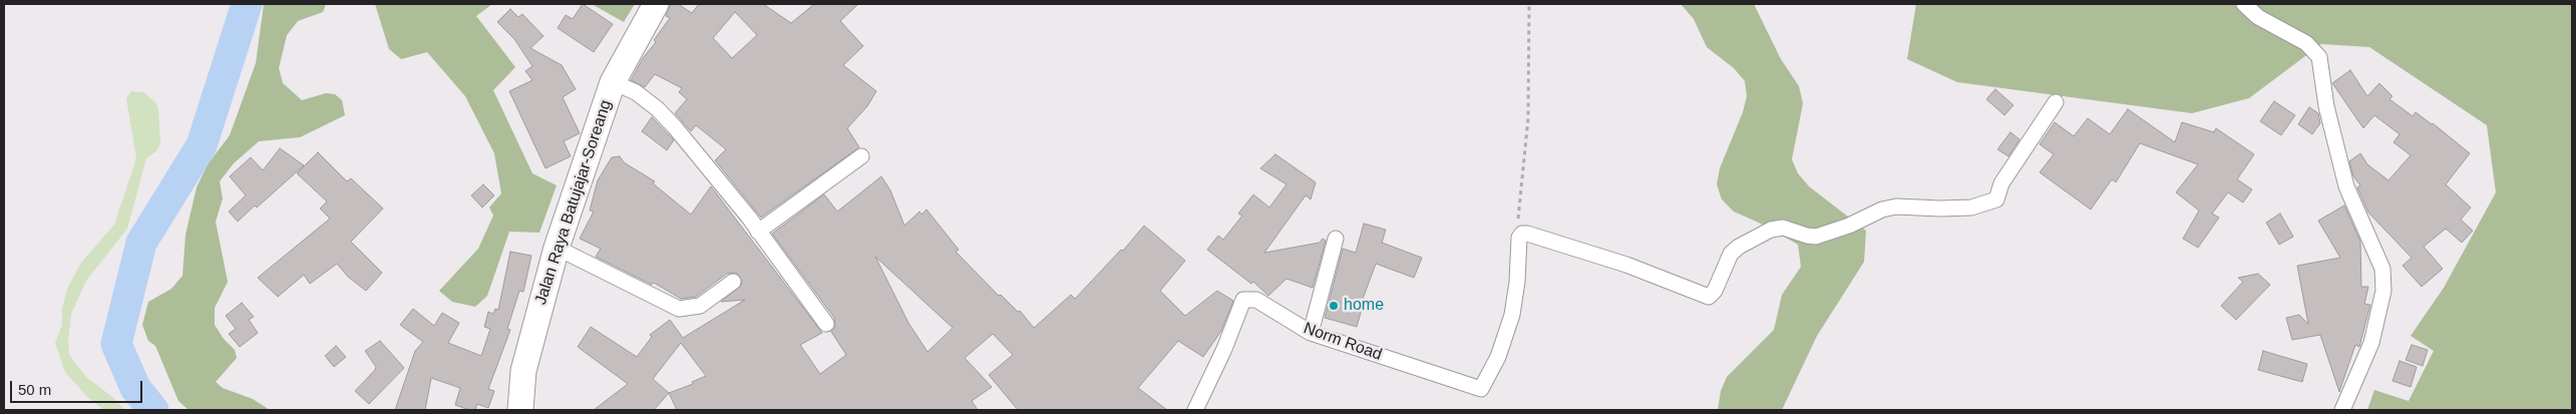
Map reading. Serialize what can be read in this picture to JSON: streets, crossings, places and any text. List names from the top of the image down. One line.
{"streets":{"highway":["Jalan Raya Batujajar-Soreang"],"street":["Norm Road"]},"places":["home"],"scale_bar":"50 m"}
